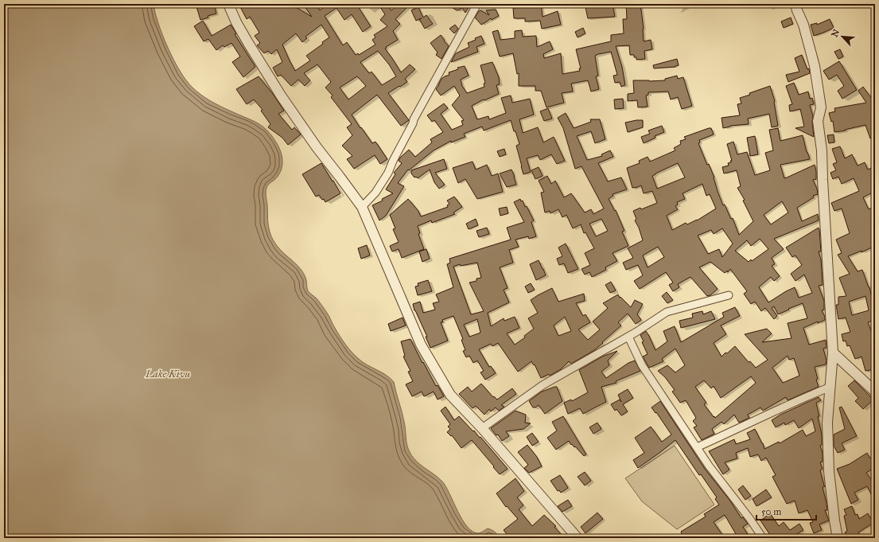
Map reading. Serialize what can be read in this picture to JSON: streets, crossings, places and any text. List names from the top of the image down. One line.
{"water":["Lake Kivu"],"scale_bar":"50 m","north":"top left"}
